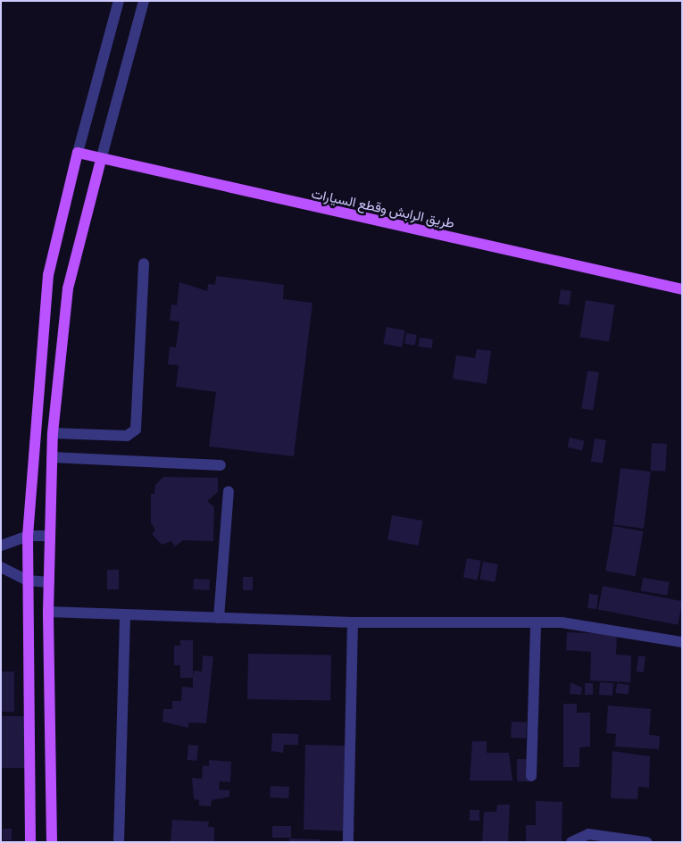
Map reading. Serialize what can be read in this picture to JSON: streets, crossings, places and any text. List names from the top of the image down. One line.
{"streets":{"main road":["طريق الرابش وقطع السيارات"]}}
